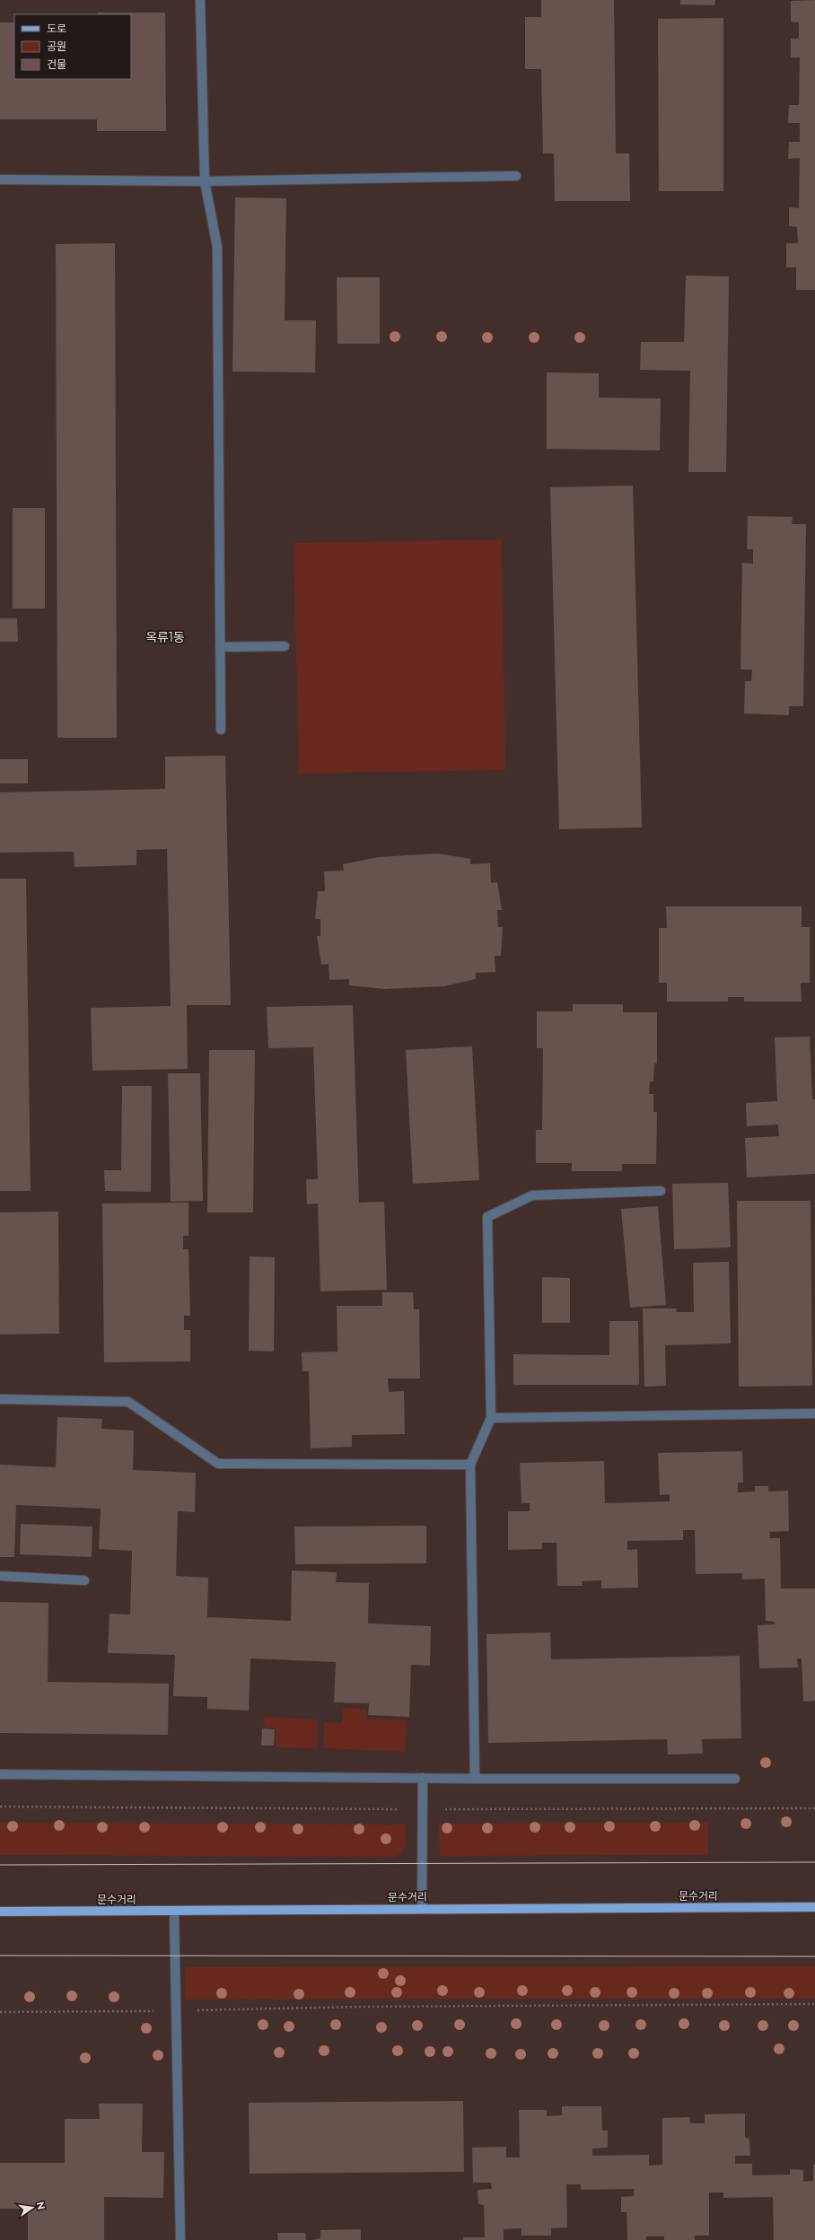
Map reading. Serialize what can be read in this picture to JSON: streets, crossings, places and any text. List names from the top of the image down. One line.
{"streets":{"main road":["문수거리"]},"districts":["옥류1동"],"legend":["도로","공원","건물"],"north":"right"}
